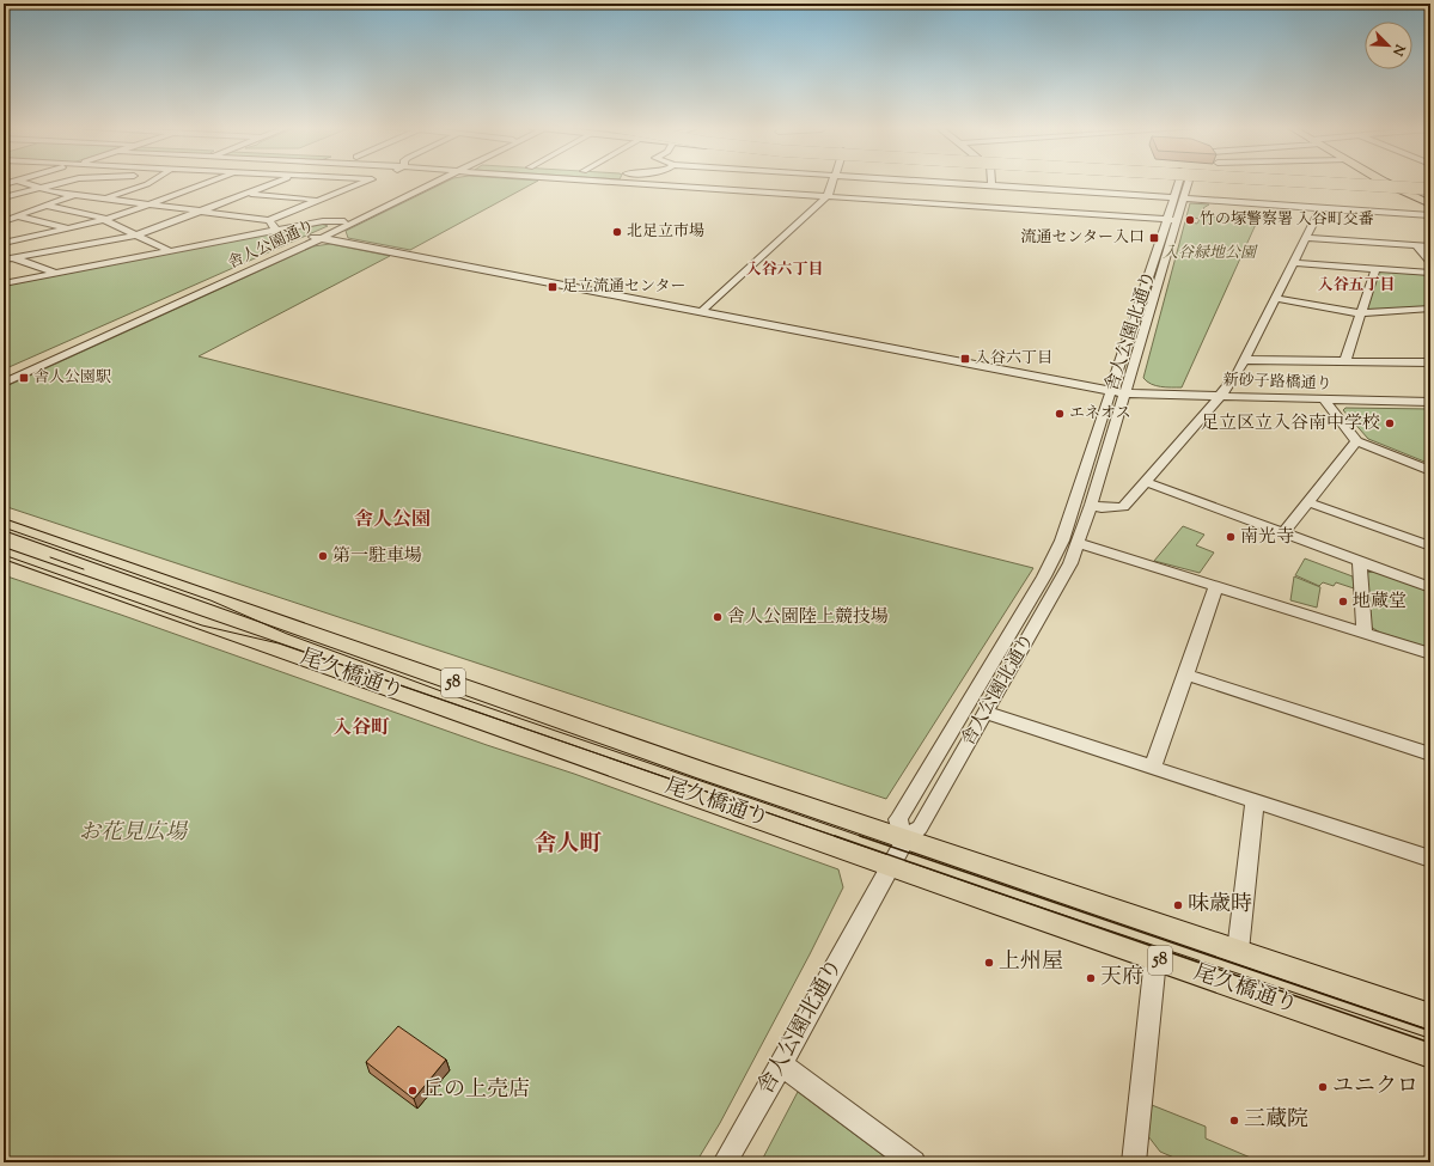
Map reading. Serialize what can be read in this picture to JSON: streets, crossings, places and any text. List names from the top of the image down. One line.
{"streets":{"main road":["尾久橋通り","58"],"street":["舎人公園通り","舎人公園北通り","新砂子路橋通り"]},"crossings":[["舎人公園通り","新砂子路橋通り"],["舎人公園北通り","新砂子路橋通り"],["舎人公園北通り","尾久橋通り"]],"districts":["入谷六丁目","入谷五丁目","舎人公園","入谷町","舎人町"],"parks":["入谷緑地公園","お花見広場"],"places":{"other":["竹の塚警察署 入谷町交番","北足立市場","エネオス","足立区立入谷南中学校","南光寺","第一駐車場","地蔵堂","舎人公園陸上競技場","味歳時","上州屋","天府","ユニクロ","丘の上売店","三蔵院"],"transit":["流通センター入口","足立流通センター","入谷六丁目","舎人公園駅"]},"north":"bottom right"}
